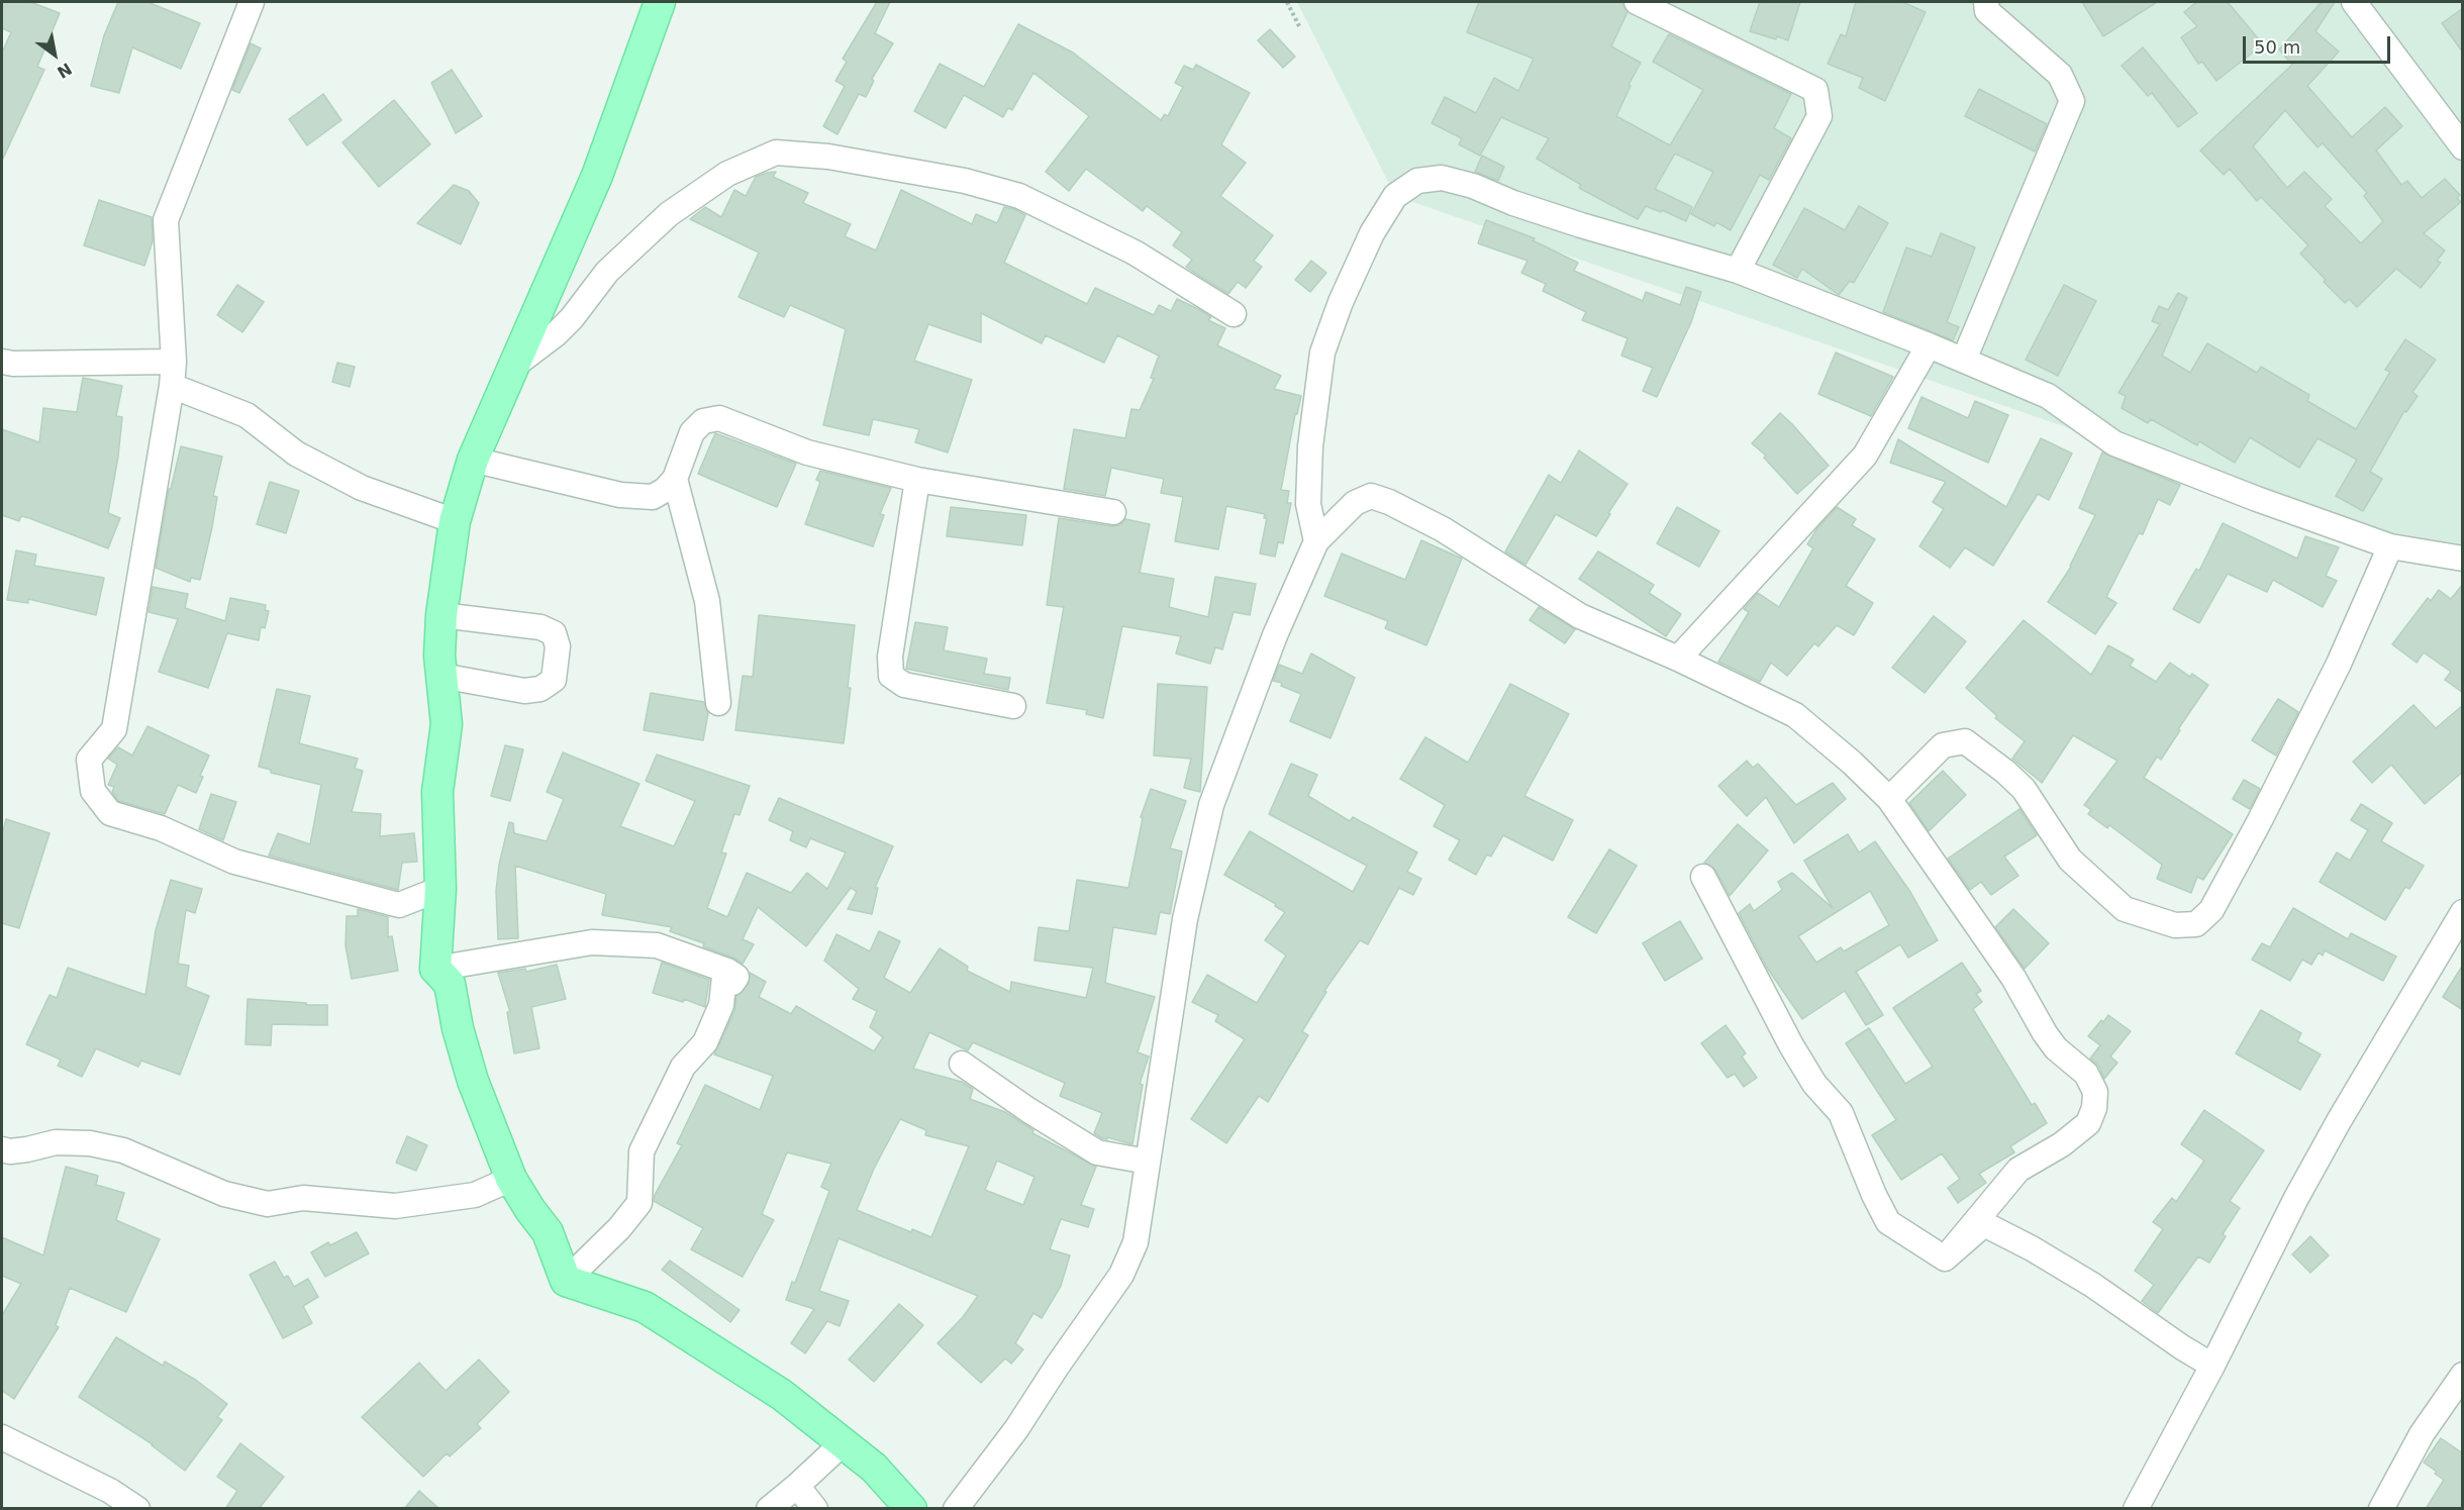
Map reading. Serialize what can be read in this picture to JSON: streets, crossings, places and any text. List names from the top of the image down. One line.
{"scale_bar":"50 m","north":"bottom right"}
